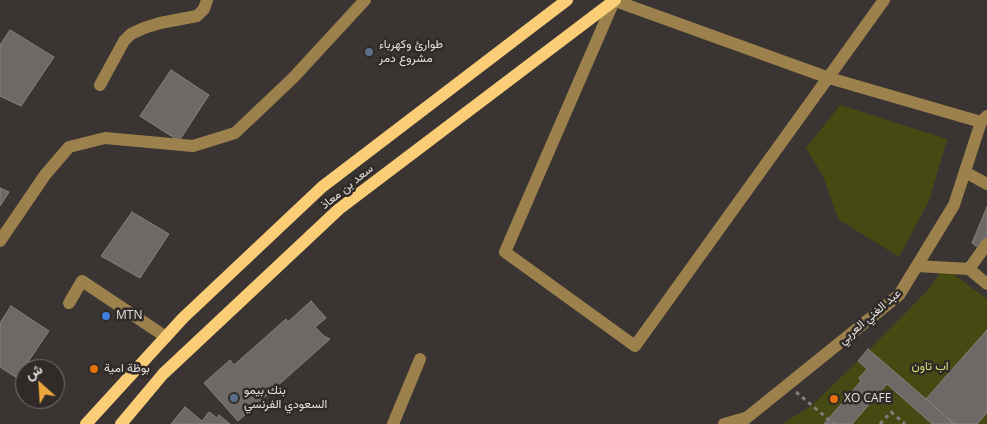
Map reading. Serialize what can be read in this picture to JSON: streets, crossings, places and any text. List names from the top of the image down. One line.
{"streets":{"main road":["سعد بن معاذ"],"street":["عبد الغني العربي"]},"parks":["اب تاون"],"places":["طوارئ وكهرباء مشروع دمر","MTN","بوظة امية","بنك بيمو السعودي الفرنسي","XO CAFE"],"north":"top left"}
